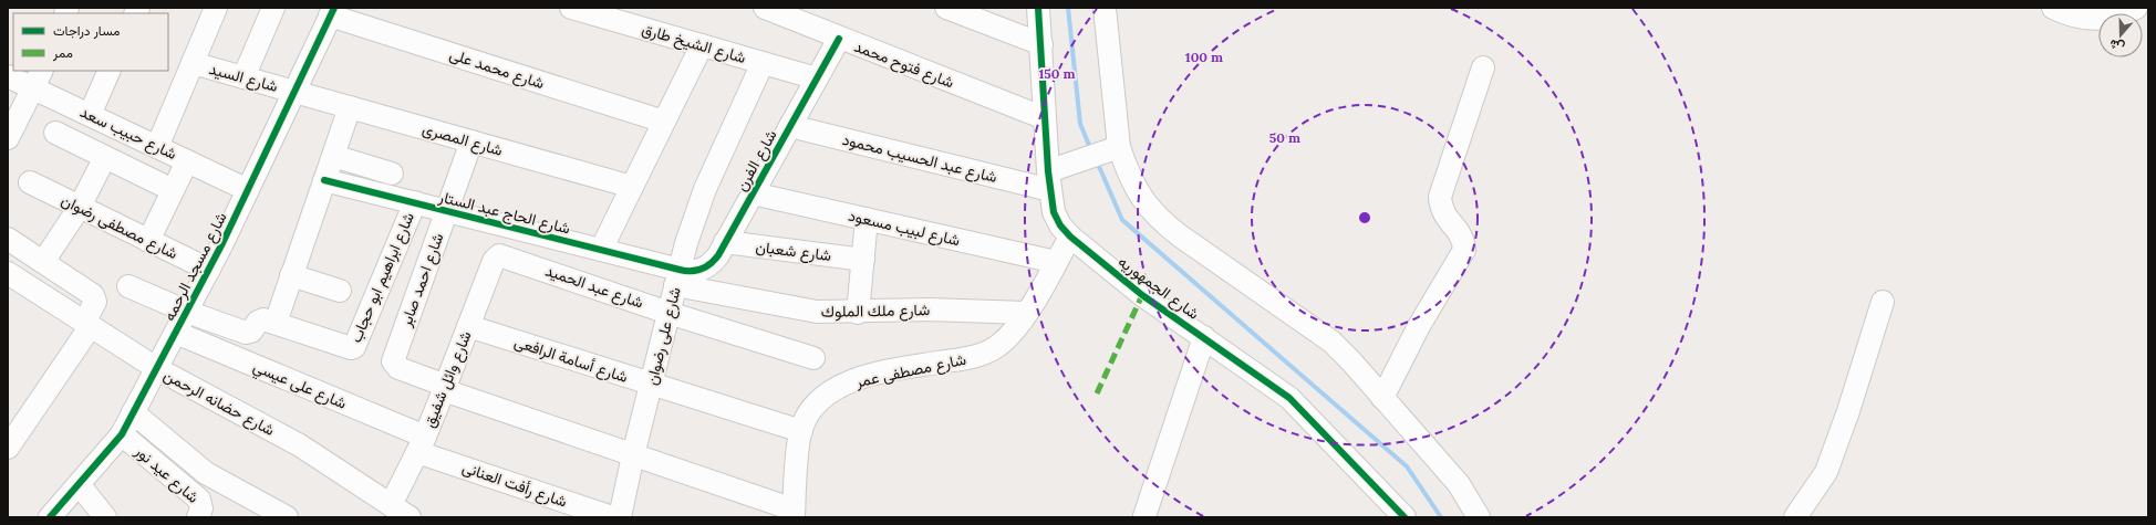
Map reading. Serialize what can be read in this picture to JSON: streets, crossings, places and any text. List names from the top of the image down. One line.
{"streets":{"street":["شارع الشيخ طارق","شارع فتوح محمد","شارع محمد على","شارع السيد","شارع حبيب سعد","شارع المصرى","شارع عبد الحسيب محمود","شارع الفرن","شارع الحاج عبد الستار","شارع مصطفى رضوان","شارع لبيب مسعود","شارع شعبان","شارع مسجد الرحمه","شارع ابراهيم ابو حجاب","شارع احمد صابر","شارع عبد الحميد","شارع الجمهوريه","شارع ملك الملوك","شارع على رضوان","شارع أسامة الرافعى","شارع مصطفى عمر","شارع وائل شفيق","شارع على عيسي","شارع حضانه الرحمن","شارع عيد نور","شارع رأفت العنانى"]},"crossings":[["شارع الشيخ طارق","شارع الفرن"],["شارع الشيخ طارق","شارع على رضوان"],["شارع فتوح محمد","شارع الفرن"],["شارع فتوح محمد","شارع الجمهوريه"],["شارع محمد على","شارع مسجد الرحمه"],["شارع السيد","شارع المصرى"],["شارع السيد","شارع مسجد الرحمه"],["شارع حبيب سعد","شارع مسجد الرحمه"],["شارع المصرى","شارع مسجد الرحمه"],["شارع المصرى","شارع احمد صابر"],["شارع عبد الحسيب محمود","شارع الفرن"],["شارع عبد الحسيب محمود","شارع الجمهوريه"],["شارع الفرن","شارع الحاج عبد الستار"],["شارع الفرن","شارع لبيب مسعود"],["شارع الفرن","شارع شعبان"],["شارع الفرن","شارع ملك الملوك"],["شارع الفرن","شارع على رضوان"],["شارع الحاج عبد الستار","شارع ابراهيم ابو حجاب"],["شارع الحاج عبد الستار","شارع احمد صابر"],["شارع الحاج عبد الستار","شارع ملك الملوك"],["شارع الحاج عبد الستار","شارع على رضوان"],["شارع مصطفى رضوان","شارع مسجد الرحمه"],["شارع لبيب مسعود","شارع مصطفى عمر"],["شارع مسجد الرحمه","شارع ابراهيم ابو حجاب"],["شارع مسجد الرحمه","شارع على عيسي"],["شارع مسجد الرحمه","شارع حضانه الرحمن"],["شارع مسجد الرحمه","شارع عيد نور"],["شارع احمد صابر","شارع وائل شفيق"],["شارع عبد الحميد","شارع على رضوان"],["شارع عبد الحميد","شارع وائل شفيق"],["شارع الجمهوريه","شارع مصطفى عمر"],["شارع ملك الملوك","شارع على رضوان"],["شارع ملك الملوك","شارع مصطفى عمر"],["شارع على رضوان","شارع أسامة الرافعى"],["شارع أسامة الرافعى","شارع مصطفى عمر"],["شارع أسامة الرافعى","شارع وائل شفيق"],["شارع وائل شفيق","شارع على عيسي"],["شارع وائل شفيق","شارع حضانه الرحمن"],["شارع وائل شفيق","شارع رأفت العنانى"],["شارع على عيسي","شارع رأفت العنانى"]],"legend":["مسار دراجات","ممر"],"north":"bottom","rings":["100 m","150 m","50 m"]}
